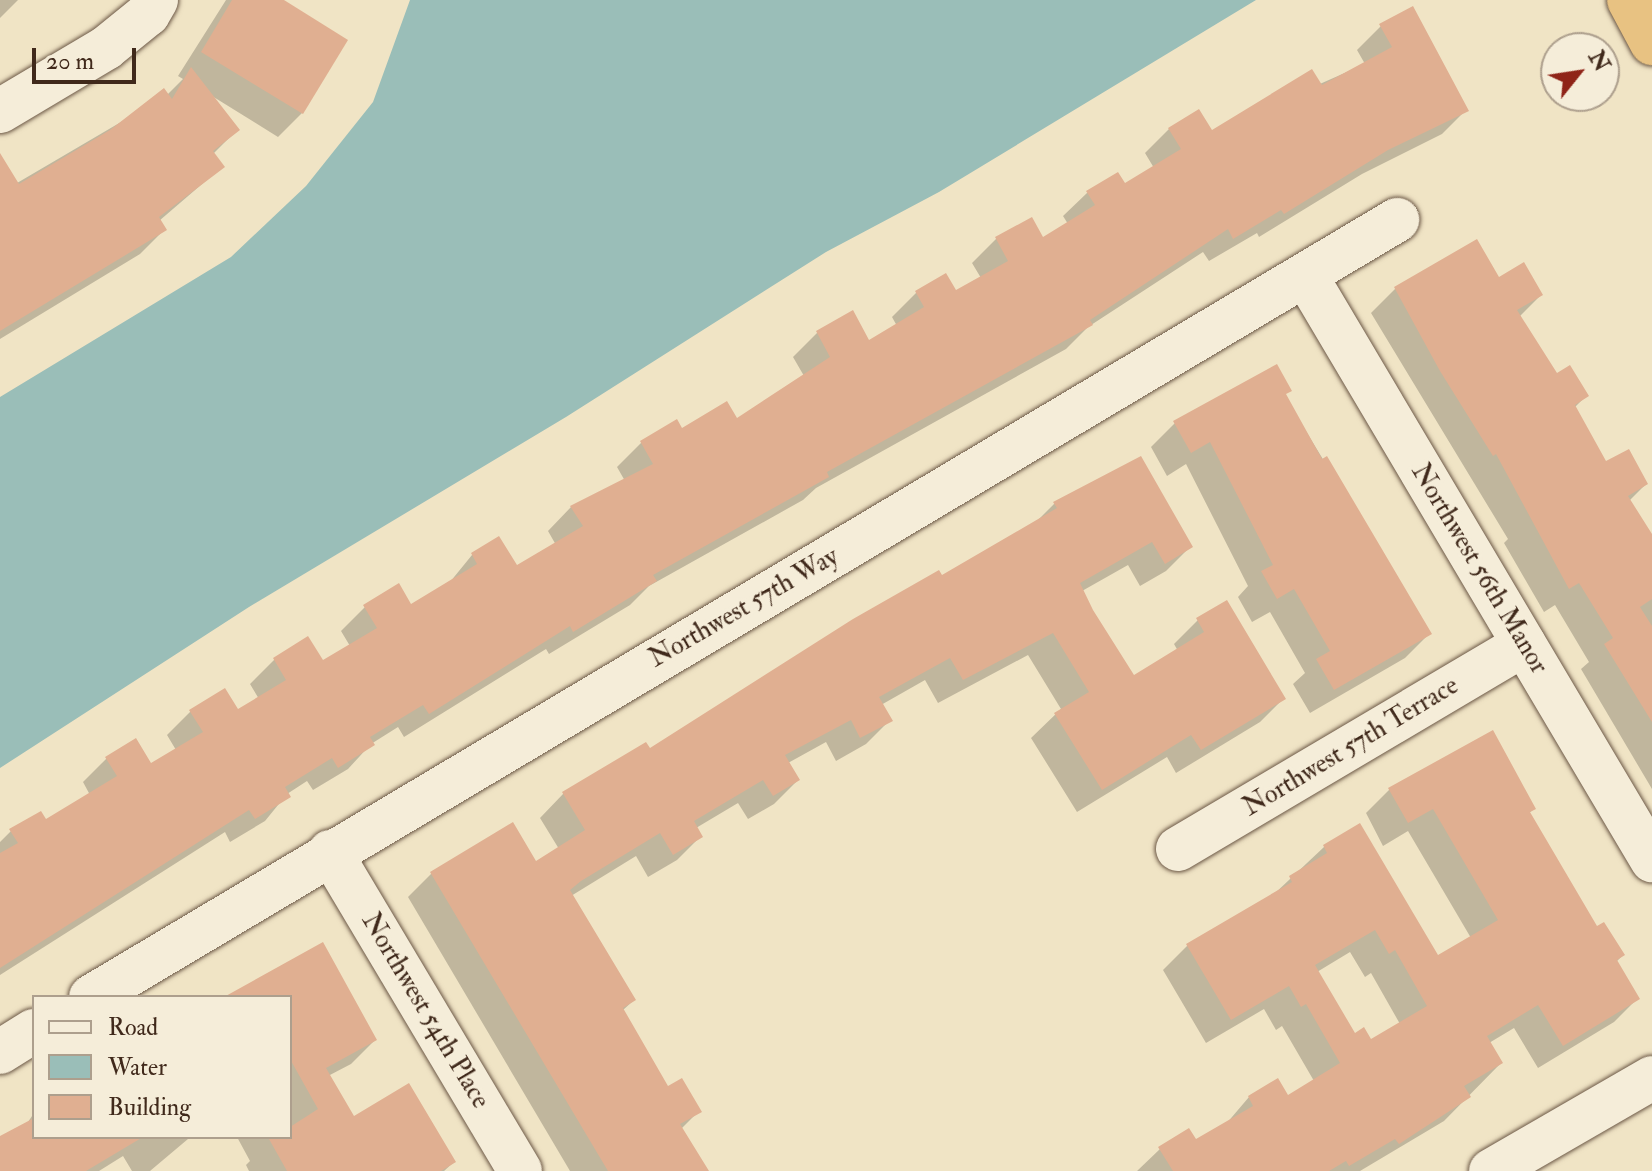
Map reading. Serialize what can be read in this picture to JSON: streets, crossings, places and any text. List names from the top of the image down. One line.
{"streets":{"street":["Northwest 56th Manor","Northwest 57th Way","Northwest 57th Terrace","Northwest 54th Place"]},"crossings":[["Northwest 56th Manor","Northwest 57th Way"],["Northwest 56th Manor","Northwest 57th Terrace"],["Northwest 57th Way","Northwest 54th Place"]],"legend":["Road","Water","Building"],"scale_bar":"20 m","north":"top right"}
